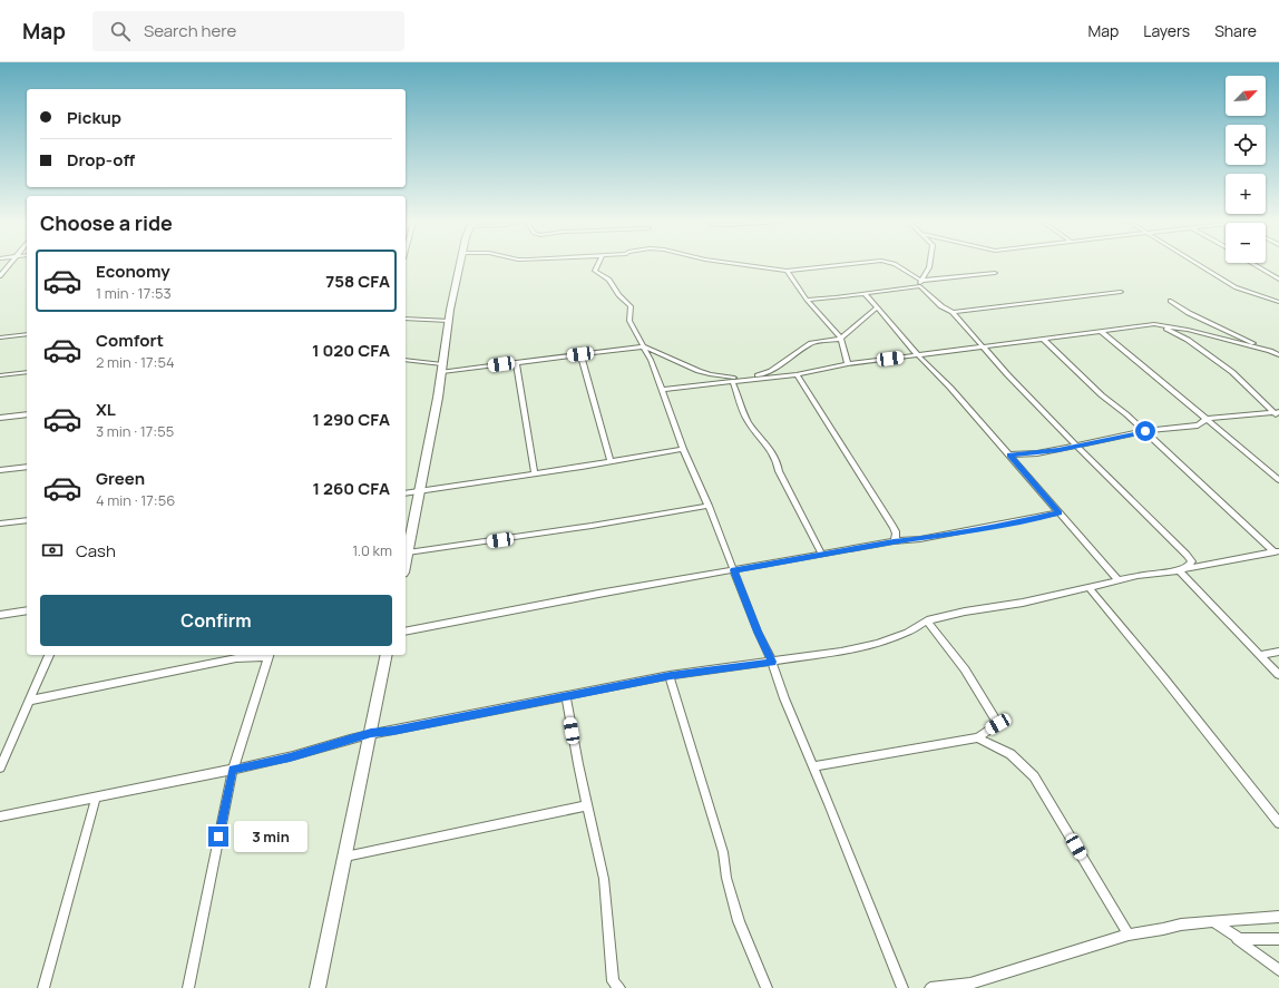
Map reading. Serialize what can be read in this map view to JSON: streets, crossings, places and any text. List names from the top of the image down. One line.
{"north":"top right","page":{"header":"Map","search":"Search here","nav":["Map","Layers","Share"],"map_buttons":["+","−"],"banner":["Pickup","Drop-off"],"heading":"Choose a ride","list":[{"name":"Economy","note":"1 min · 17:53","value":"758 CFA"},{"name":"Comfort","note":"2 min · 17:54","value":"1 020 CFA"},{"name":"XL","note":"3 min · 17:55","value":"1 290 CFA"},{"name":"Green","note":"4 min · 17:56","value":"1 260 CFA"}],"pay":["Cash","1.0 km"],"buttons":"Confirm","bubble":"3 min"}}
